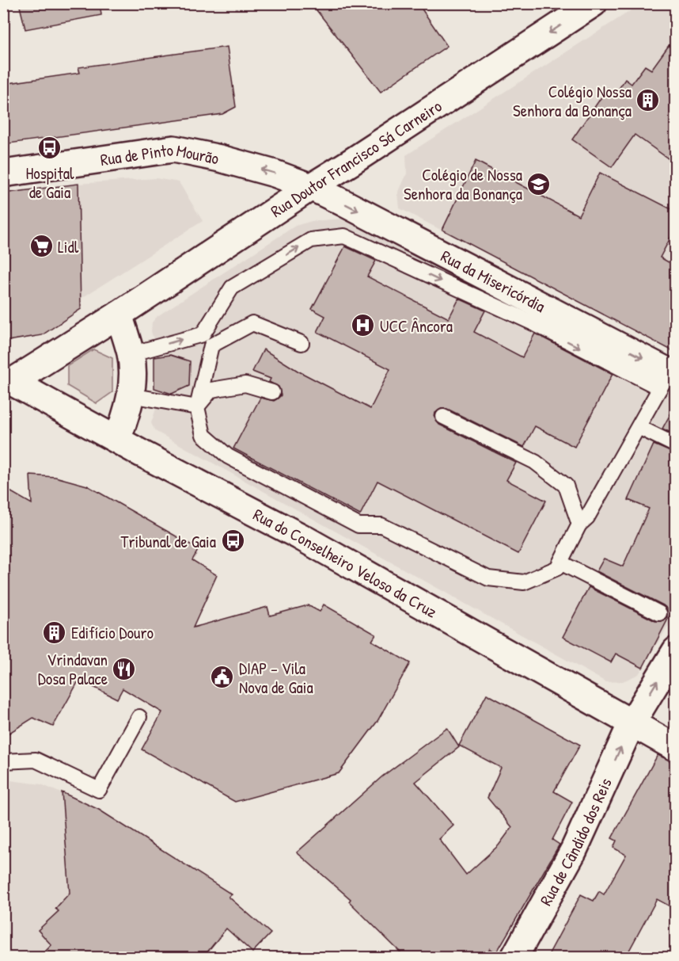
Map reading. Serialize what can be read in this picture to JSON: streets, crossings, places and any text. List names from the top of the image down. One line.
{"streets":{"main road":["Rua Doutor Francisco Sá Carneiro","Rua de Pinto Mourão","Rua da Misericórdia","Rua do Conselheiro Veloso da Cruz","Rua de Cândido dos Reis"]},"crossings":[["Rua Doutor Francisco Sá Carneiro","Rua de Pinto Mourão"],["Rua Doutor Francisco Sá Carneiro","Rua da Misericórdia"],["Rua Doutor Francisco Sá Carneiro","Rua do Conselheiro Veloso da Cruz"],["Rua de Pinto Mourão","Rua da Misericórdia"],["Rua do Conselheiro Veloso da Cruz","Rua de Cândido dos Reis"]],"one_way":["Rua Doutor Francisco Sá Carneiro","Rua de Pinto Mourão","Rua da Misericórdia","Rua de Cândido dos Reis"],"places":{"building":["Colégio Nossa Senhora da Bonança","Edifício Douro"],"bus stop":["Hospital de Gaia","Tribunal de Gaia"],"school or university":["Colégio de Nossa Senhora da Bonança"],"supermarket":["Lidl"],"hospital":["UCC Âncora"],"restaurant":["Vrindavan Dosa Palace"],"public building":["DIAP – Vila Nova de Gaia"]}}
